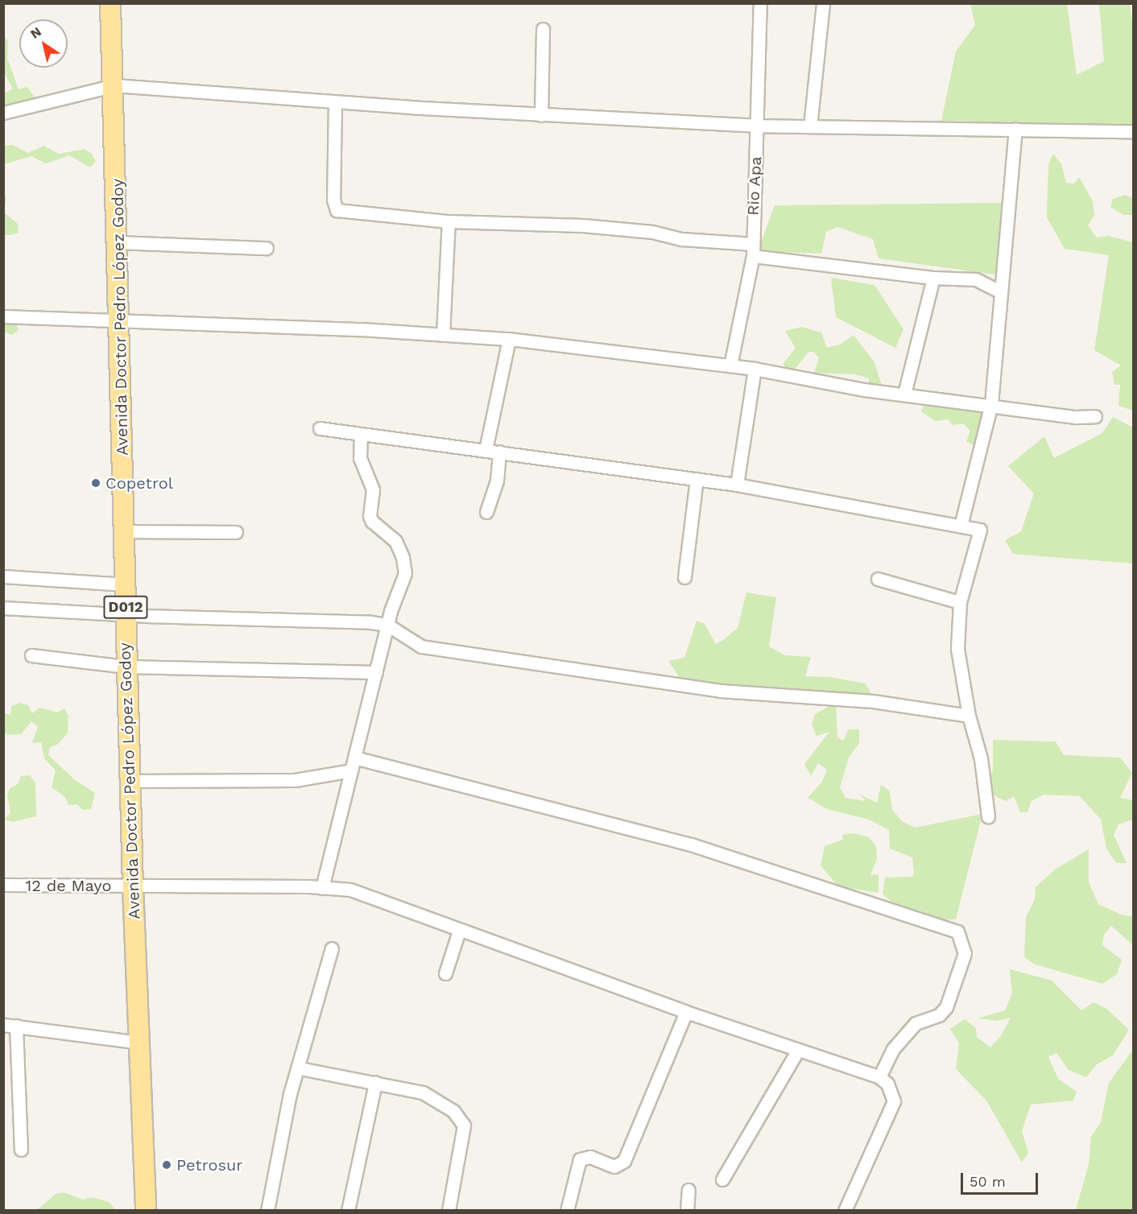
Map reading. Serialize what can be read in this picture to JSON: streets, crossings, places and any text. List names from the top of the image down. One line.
{"streets":{"main road":["Avenida Doctor Pedro López Godoy","D012"],"street":["Rio Apa","12 de Mayo"]},"crossings":[["Avenida Doctor Pedro López Godoy","12 de Mayo"]],"places":["Copetrol","Petrosur"],"scale_bar":"50 m","north":"top left"}
